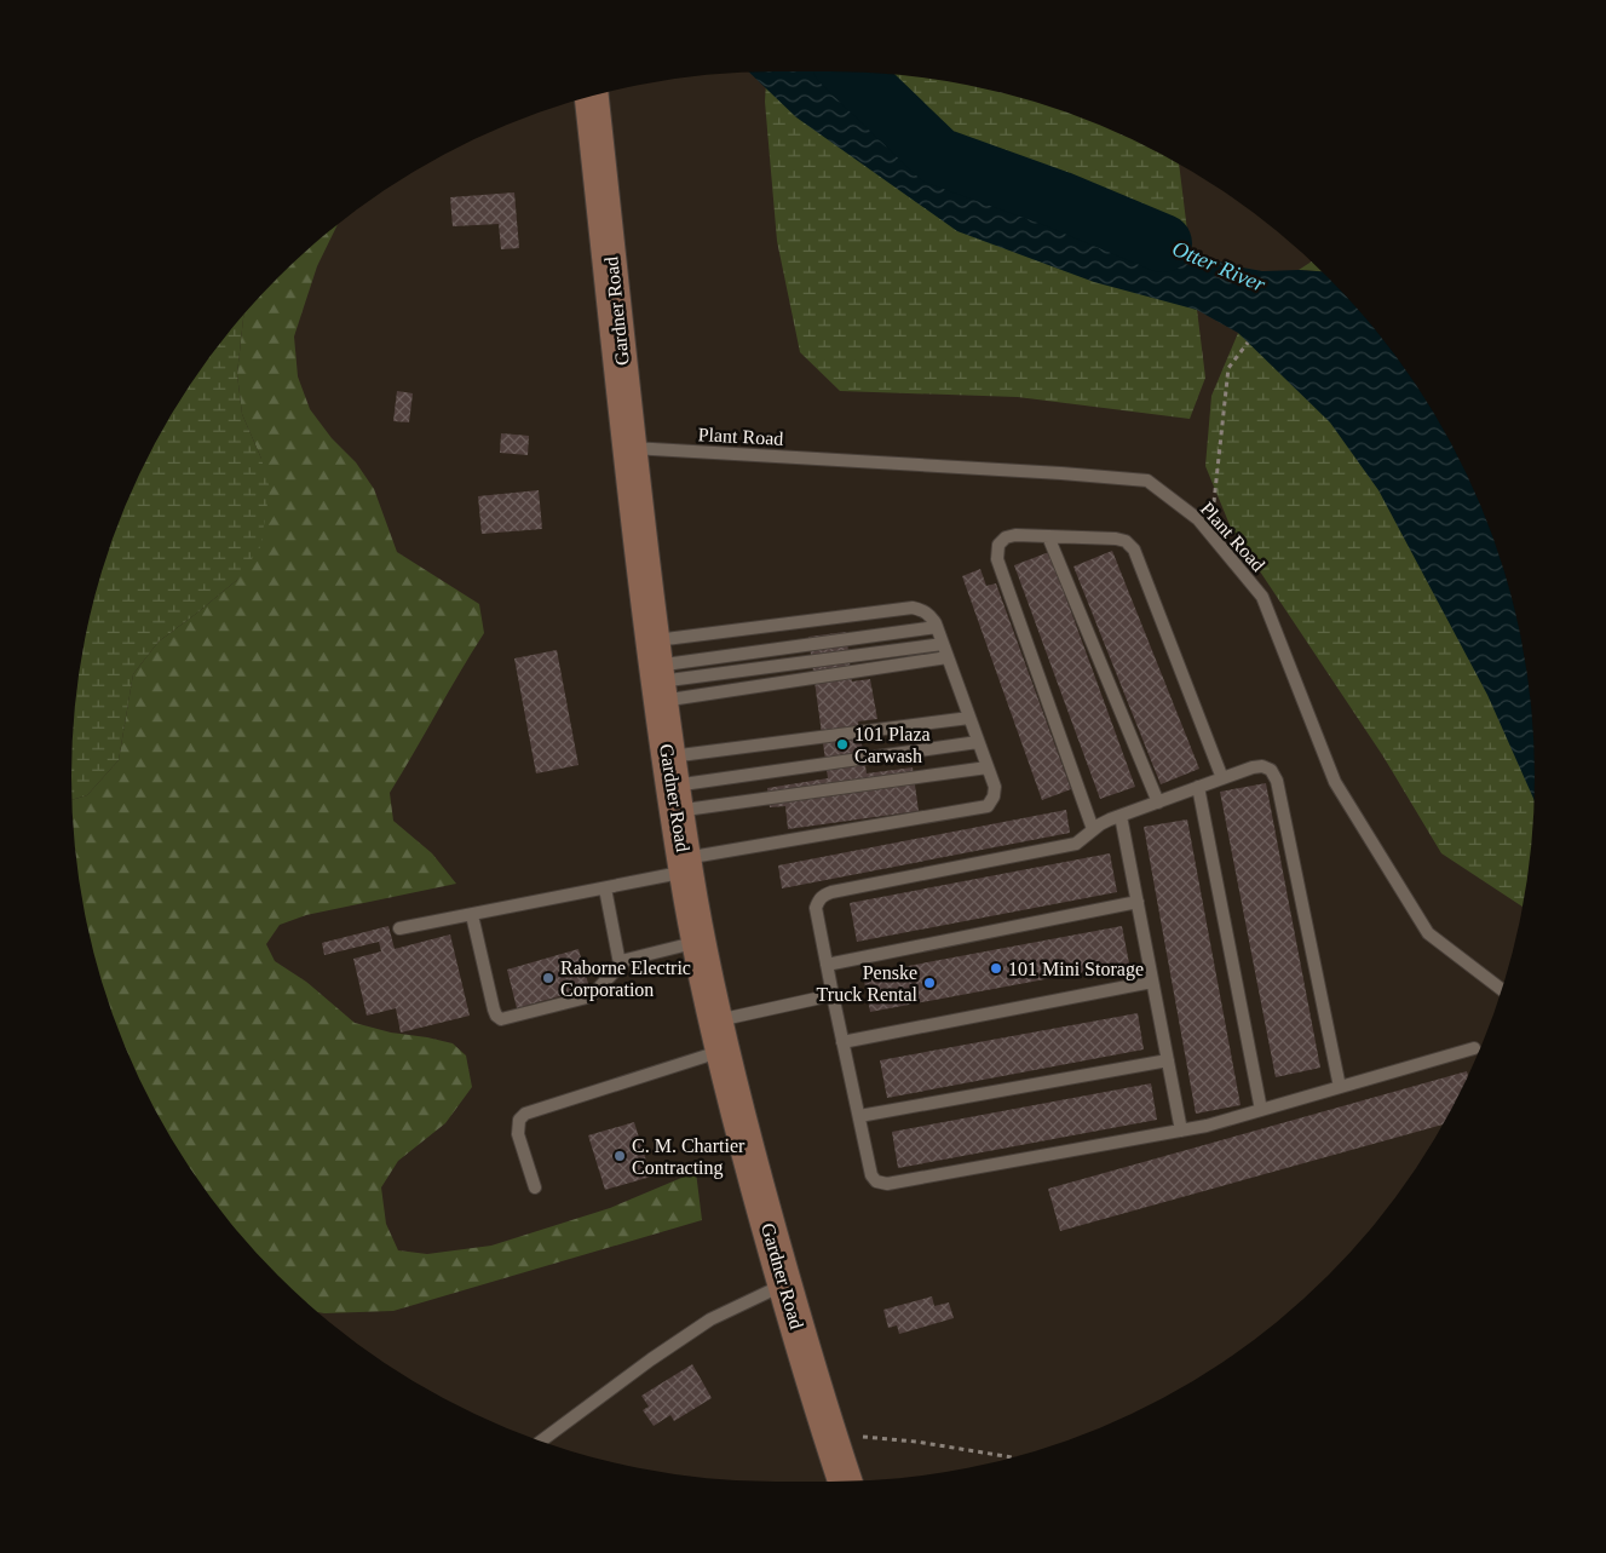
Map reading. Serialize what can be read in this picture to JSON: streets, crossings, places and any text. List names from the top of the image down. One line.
{"streets":{"main road":["Gardner Road"],"lane":["Plant Road"]},"crossings":[["Gardner Road","Plant Road"]],"water":["Otter River"],"places":["101 Plaza Carwash","101 Mini Storage","Raborne Electric Corporation","Penske Truck Rental","C. M. Chartier Contracting"]}
